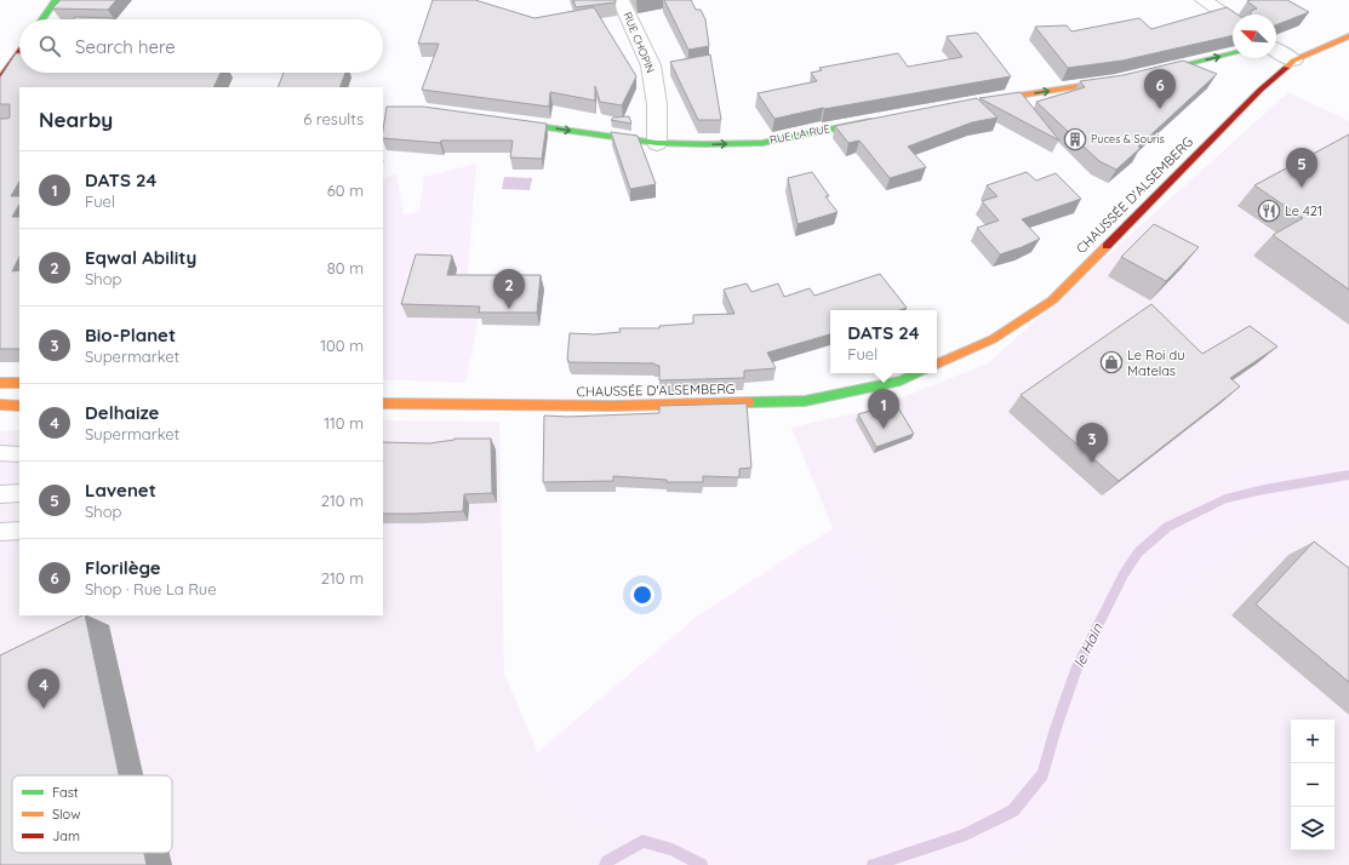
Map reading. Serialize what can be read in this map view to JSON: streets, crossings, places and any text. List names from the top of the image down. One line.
{"streets":{"main road":["RUE LA RUE","CHAUSSÉE D'ALSEMBERG"],"street":["RUE CHOPIN"]},"crossings":[["RUE CHOPIN","RUE LA RUE"]],"one_way":["RUE LA RUE"],"water":["le Hain"],"places":{"building":["Puces & Souris"],"restaurant":["Le 421"],"shop":["Le Roi du Matelas"]},"legend":["Fast","Slow","Jam"],"north":"top left","page":{"search":"Search here","pins":["6","5","2","1","3","4"],"heading":["Nearby","6 results"],"list":[{"mark":"1","name":"DATS 24","note":"Fuel","value":"60 m"},{"mark":"2","name":"Eqwal Ability","note":"Shop","value":"80 m"},{"mark":"3","name":"Bio-Planet","note":"Supermarket","value":"100 m"},{"mark":"4","name":"Delhaize","note":"Supermarket","value":"110 m"},{"mark":"5","name":"Lavenet","note":"Shop","value":"210 m"},{"mark":"6","name":"Florilège","note":"Shop · Rue La Rue","value":"210 m"}],"popup":["DATS 24","Fuel"],"map_buttons":["+","−"]}}
